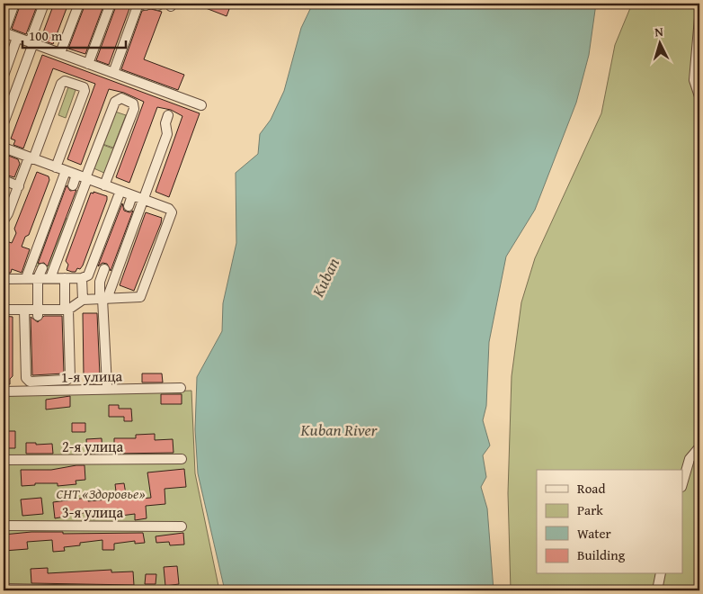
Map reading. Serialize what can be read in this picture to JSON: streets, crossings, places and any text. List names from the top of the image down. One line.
{"streets":{"street":["1-я улица","2-я улица","3-я улица"]},"water":["Kuban","Kuban River"],"parks":["СНТ «Здоровье»"],"legend":["Road","Park","Water","Building"],"scale_bar":"100 m","north":"top"}
